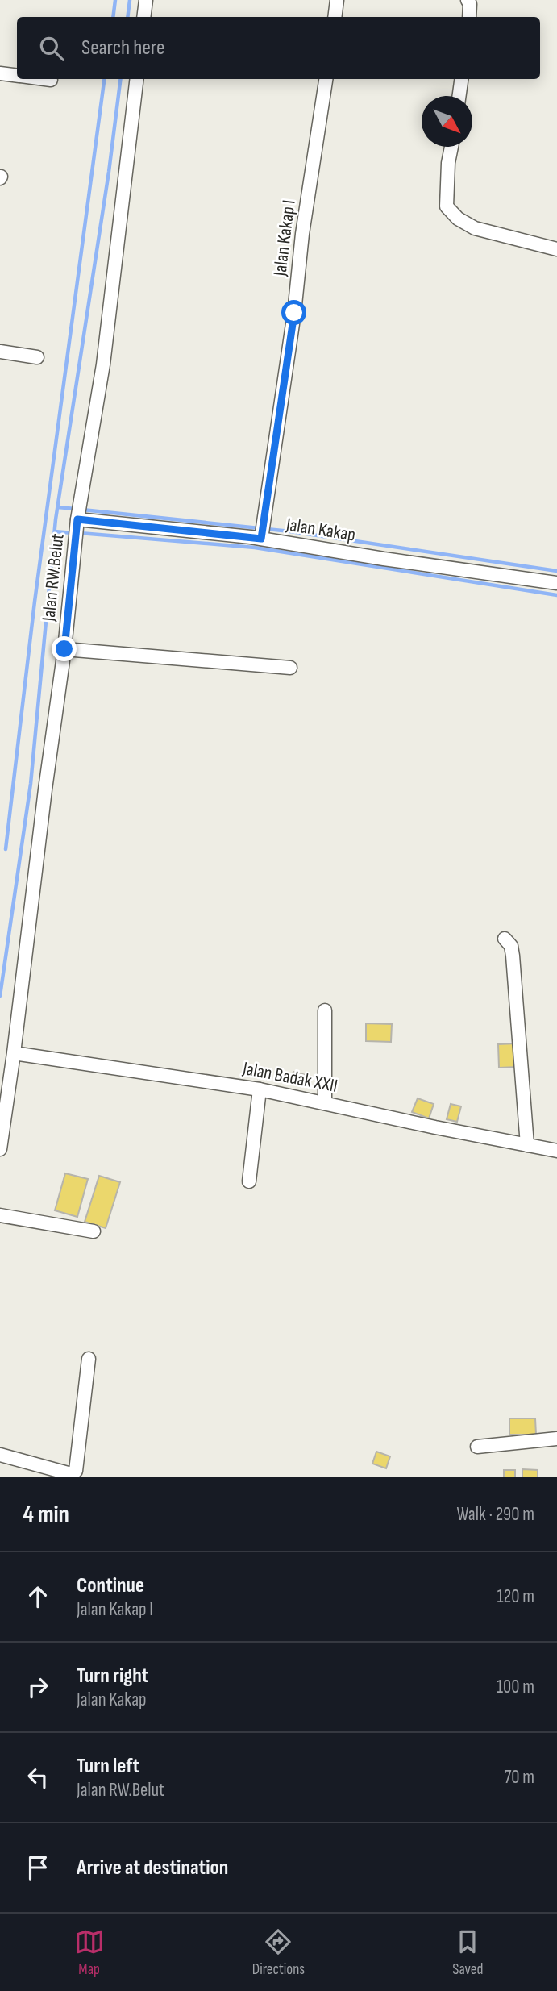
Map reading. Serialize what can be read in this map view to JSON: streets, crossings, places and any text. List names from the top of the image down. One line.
{"streets":{"street":["Jalan Kakap I","Jalan Kakap","Jalan RW.Belut","Jalan Badak XXII"]},"crossings":[["Jalan Kakap I","Jalan Kakap"],["Jalan Kakap","Jalan RW.Belut"],["Jalan RW.Belut","Jalan Badak XXII"]],"north":"bottom right","page":{"search":"Search here","heading":["4 min","Walk · 290 m"],"list":[["Continue","Jalan Kakap I","120 m"],["Turn right","Jalan Kakap","100 m"],["Turn left","Jalan RW.Belut","70 m"],"Arrive at destination"],"nav":["Map","Directions","Saved"]}}
